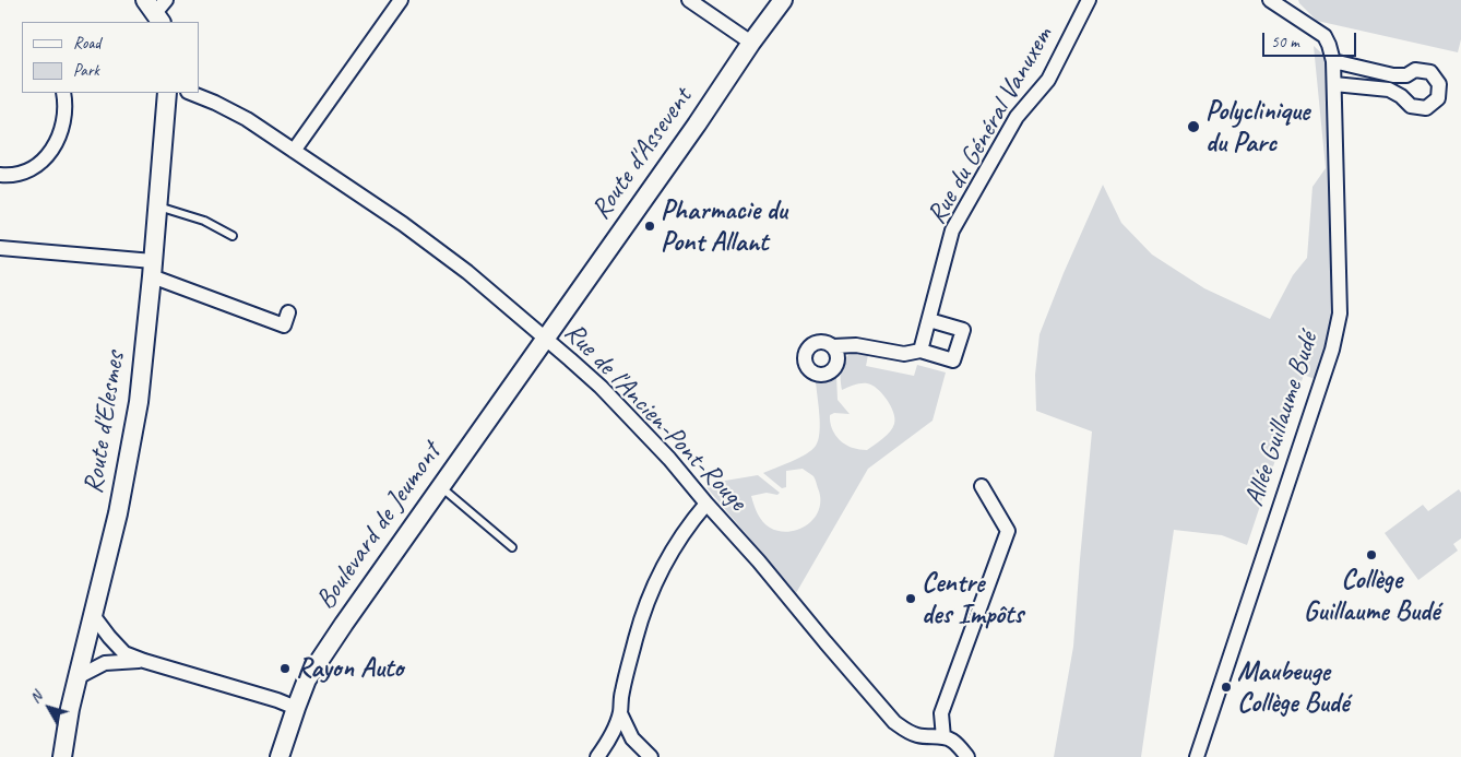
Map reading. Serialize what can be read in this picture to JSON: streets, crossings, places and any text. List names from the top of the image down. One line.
{"streets":{"street":["Rue du Général Vanuxem","Route d'Assevent","Rue de l'Ancien-Pont-Rouge","Allée Guillaume Budé","Route d'Elesmes","Boulevard de Jeumont"]},"crossings":[["Route d'Assevent","Rue de l'Ancien-Pont-Rouge"],["Route d'Assevent","Boulevard de Jeumont"],["Rue de l'Ancien-Pont-Rouge","Boulevard de Jeumont"]],"places":["Polyclinique du Parc","Pharmacie du Pont Allant","Collège Guillaume Budé","Centre des Impôts","Rayon Auto","Maubeuge Collège Budé"],"legend":["Road","Park"],"scale_bar":"50 m","north":"top left"}
